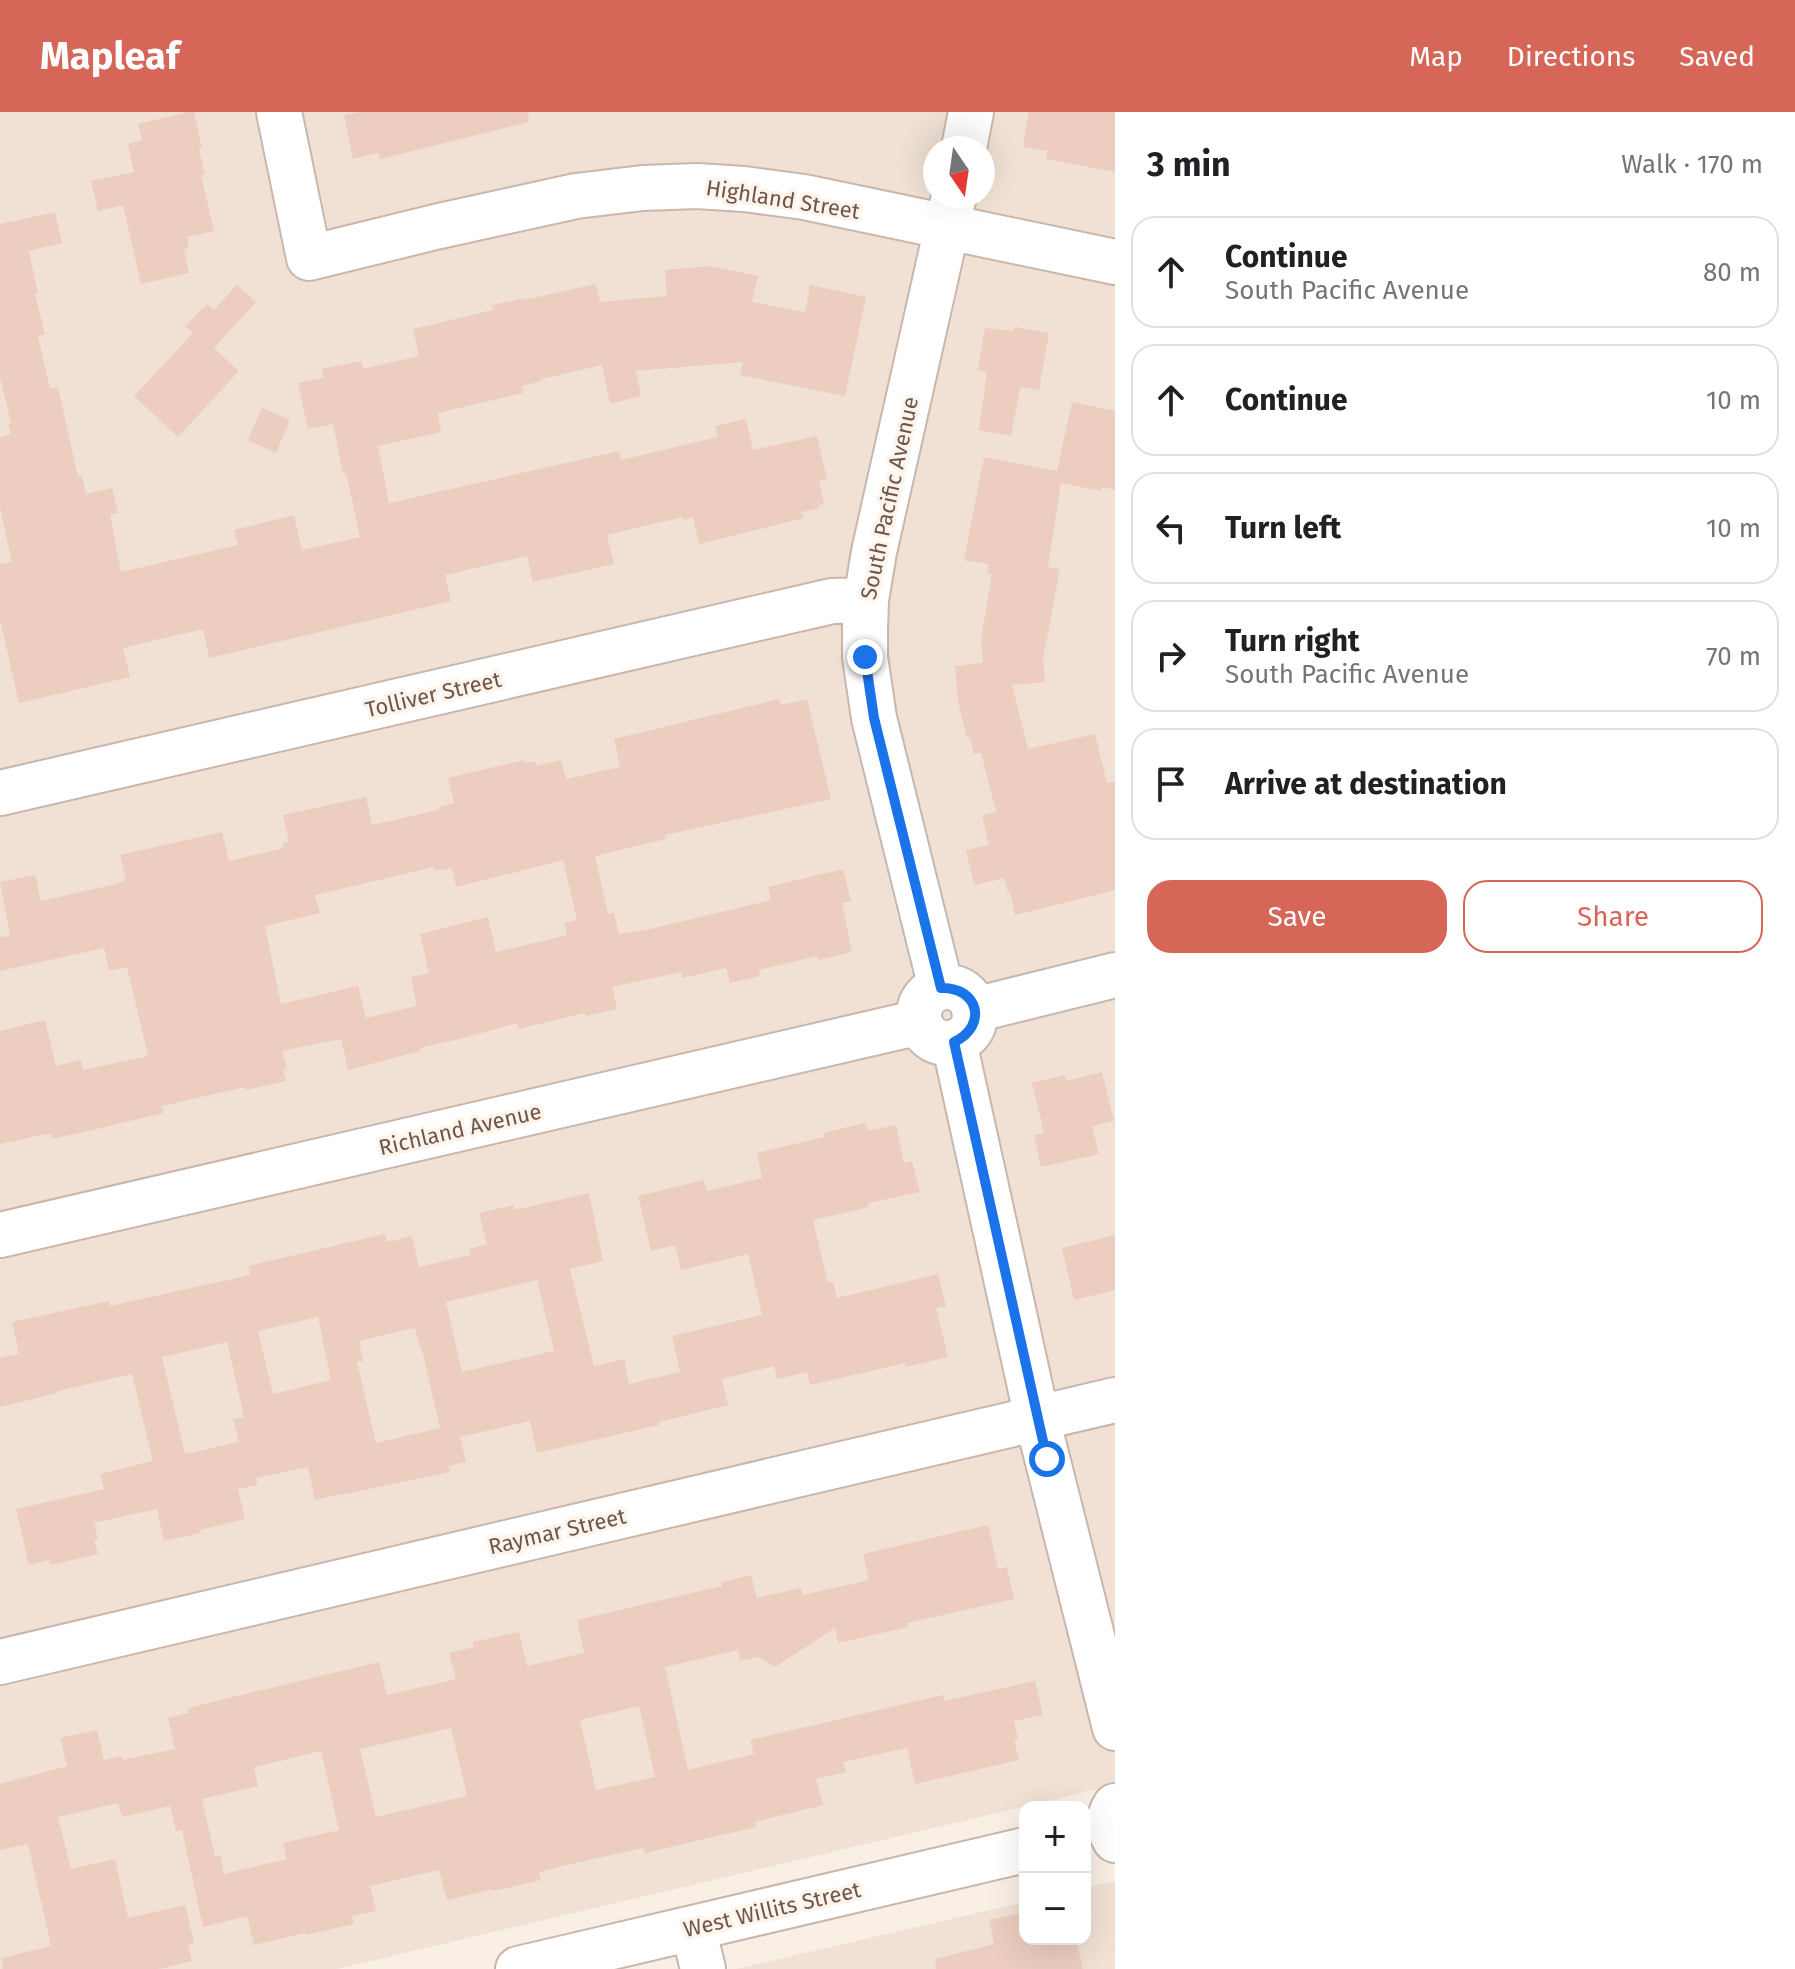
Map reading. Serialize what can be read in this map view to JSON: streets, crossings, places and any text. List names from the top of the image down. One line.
{"streets":{"street":["Highland Street","South Pacific Avenue","Tolliver Street","Richland Avenue","Raymar Street","West Willits Street"]},"crossings":[["Highland Street","South Pacific Avenue"],["South Pacific Avenue","Tolliver Street"],["South Pacific Avenue","Richland Avenue"],["South Pacific Avenue","Raymar Street"]],"north":"bottom","page":{"header":"Mapleaf","nav":["Map","Directions","Saved"],"heading":["3 min","Walk · 170 m"],"list":[["Continue","South Pacific Avenue","80 m"],["Continue","10 m"],["Turn left","10 m"],["Turn right","South Pacific Avenue","70 m"],"Arrive at destination"],"buttons":["Save","Share"],"map_buttons":["+","−"]}}
